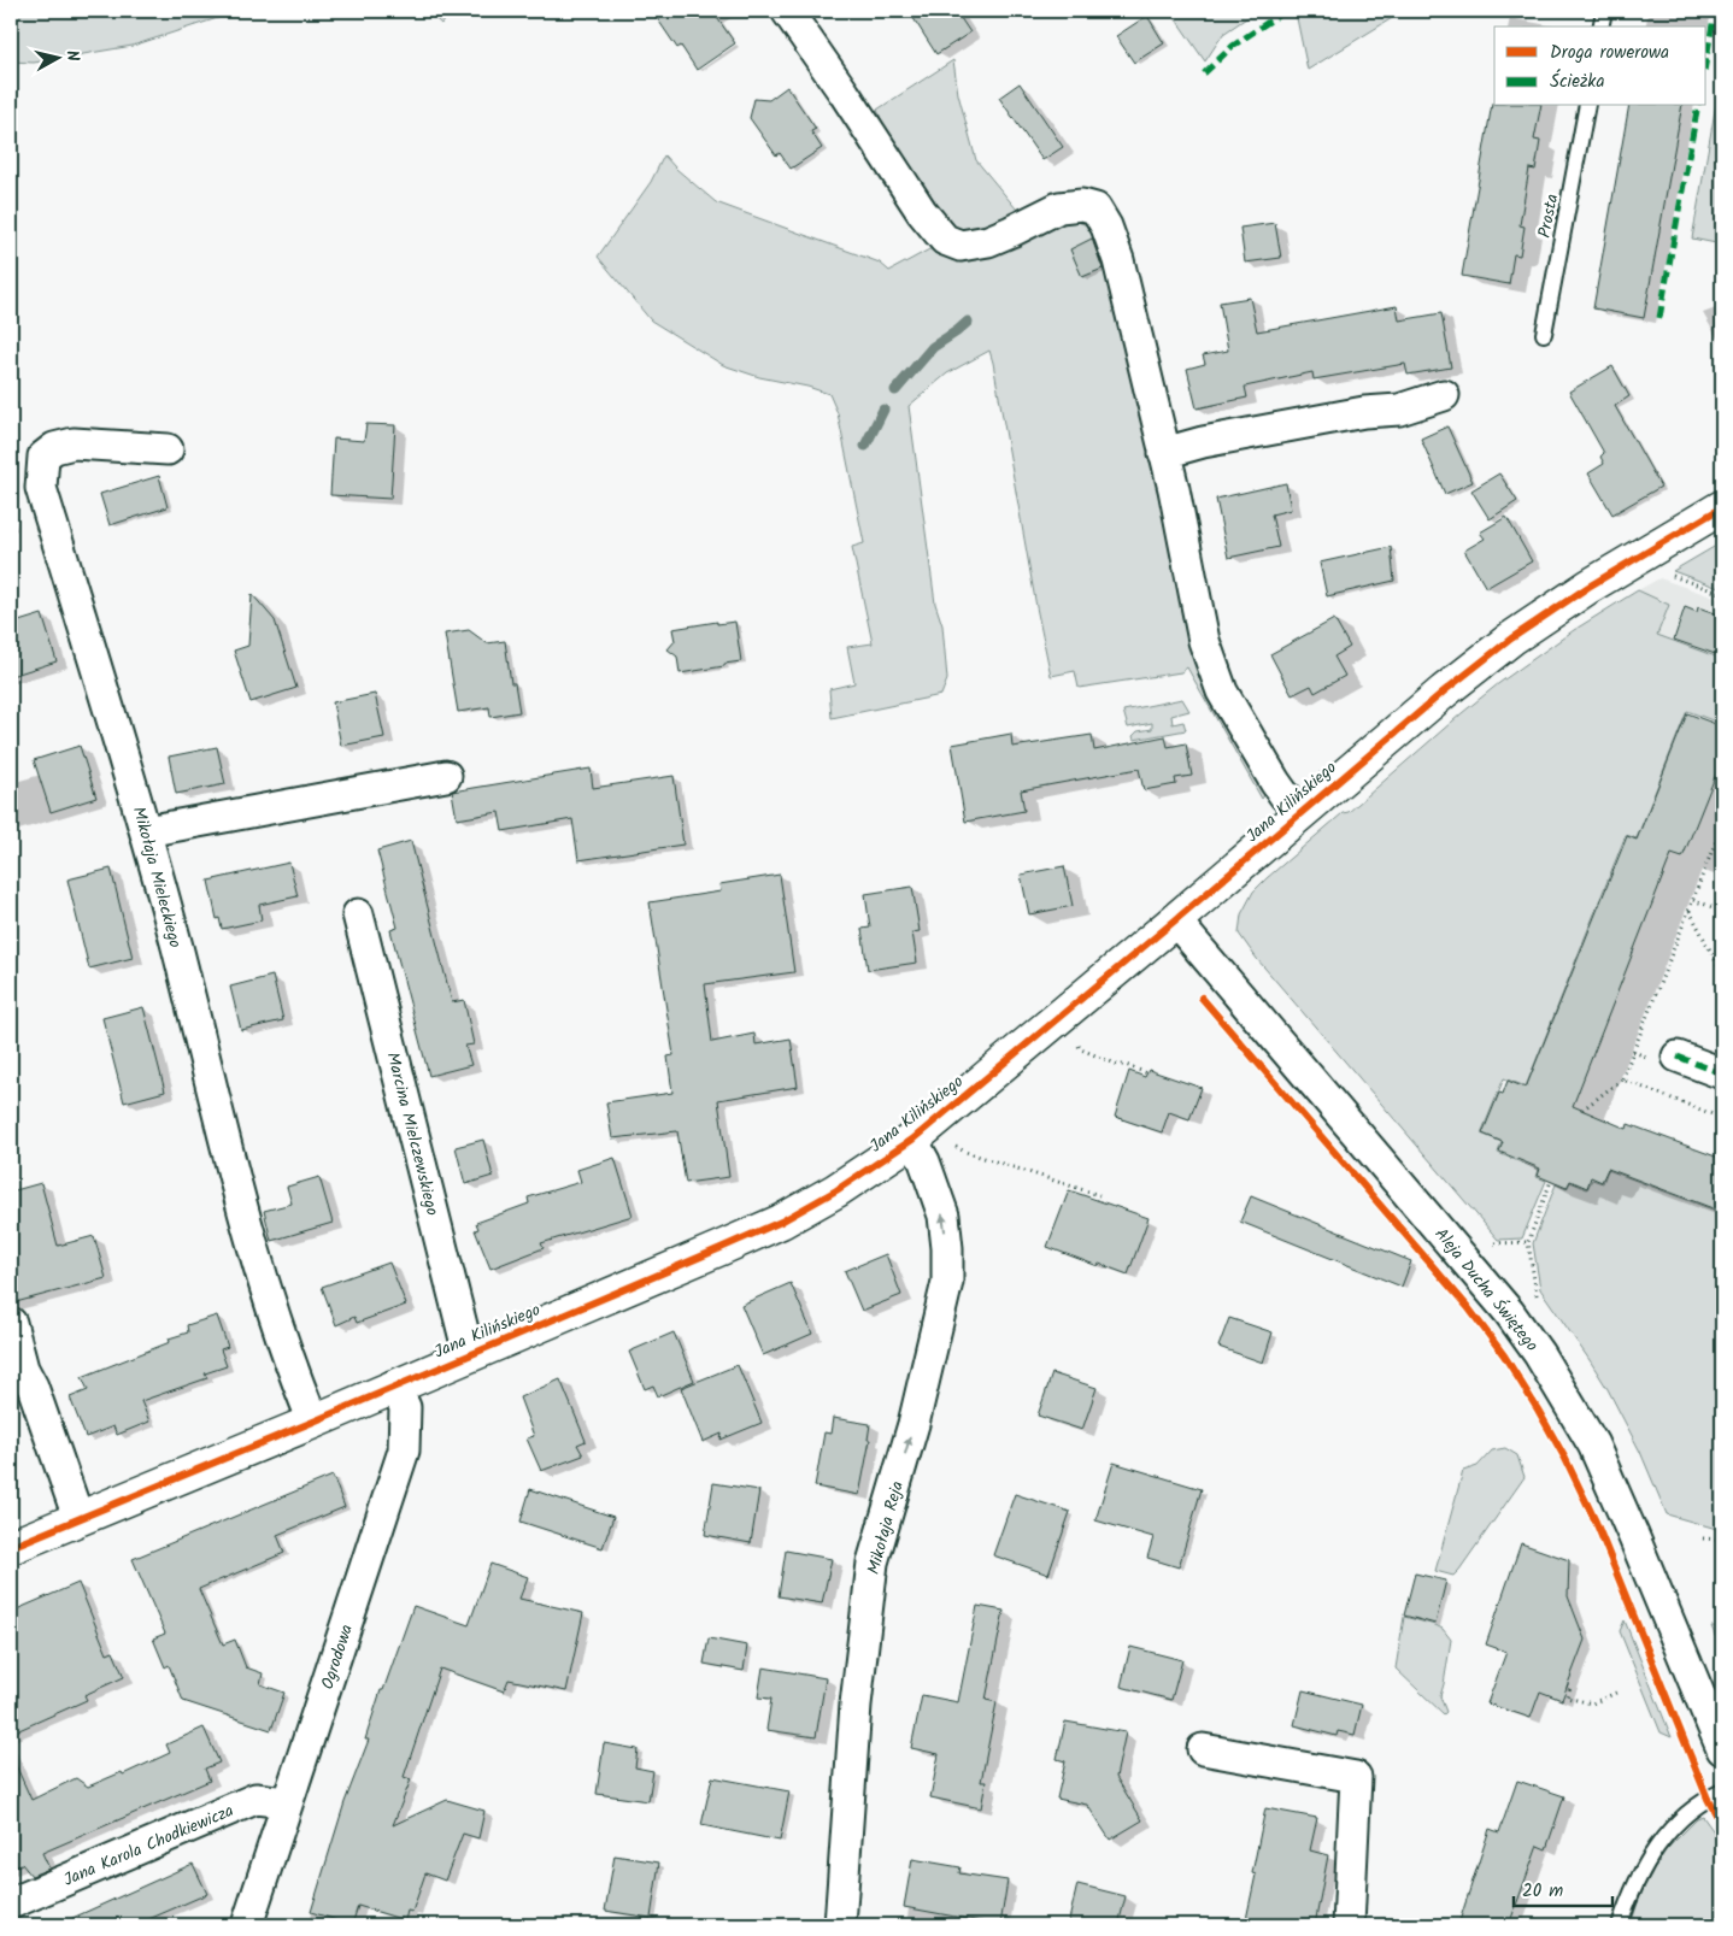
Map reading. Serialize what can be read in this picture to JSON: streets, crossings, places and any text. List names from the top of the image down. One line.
{"streets":{"street":["Jana Kilińskiego","Mikołaja Mieleckiego","Marcina Mielczewskiego","Aleja Ducha Świętego","Mikołaja Reja","Ogrodowa","Jana Karola Chodkiewicza"],"lane":["Prosta"]},"crossings":[["Jana Kilińskiego","Mikołaja Mieleckiego"],["Jana Kilińskiego","Marcina Mielczewskiego"],["Jana Kilińskiego","Aleja Ducha Świętego"],["Jana Kilińskiego","Mikołaja Reja"],["Jana Kilińskiego","Ogrodowa"],["Ogrodowa","Jana Karola Chodkiewicza"]],"one_way":["Mikołaja Reja"],"legend":["Droga rowerowa","Ścieżka"],"scale_bar":"20 m","north":"right"}
